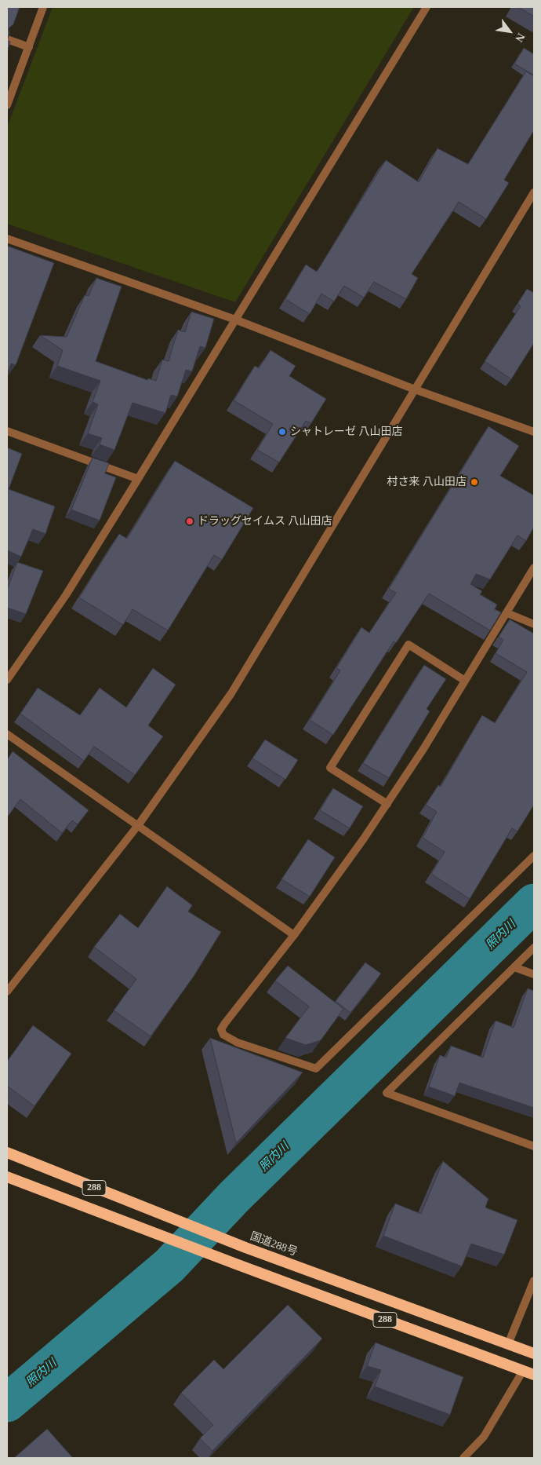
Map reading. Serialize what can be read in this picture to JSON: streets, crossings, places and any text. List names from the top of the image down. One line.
{"streets":{"highway":["288","国道288号"]},"water":["照内川"],"places":["シャトレーゼ 八山田店","村さ来 八山田店","ドラッグセイムス 八山田店"],"north":"bottom right"}
